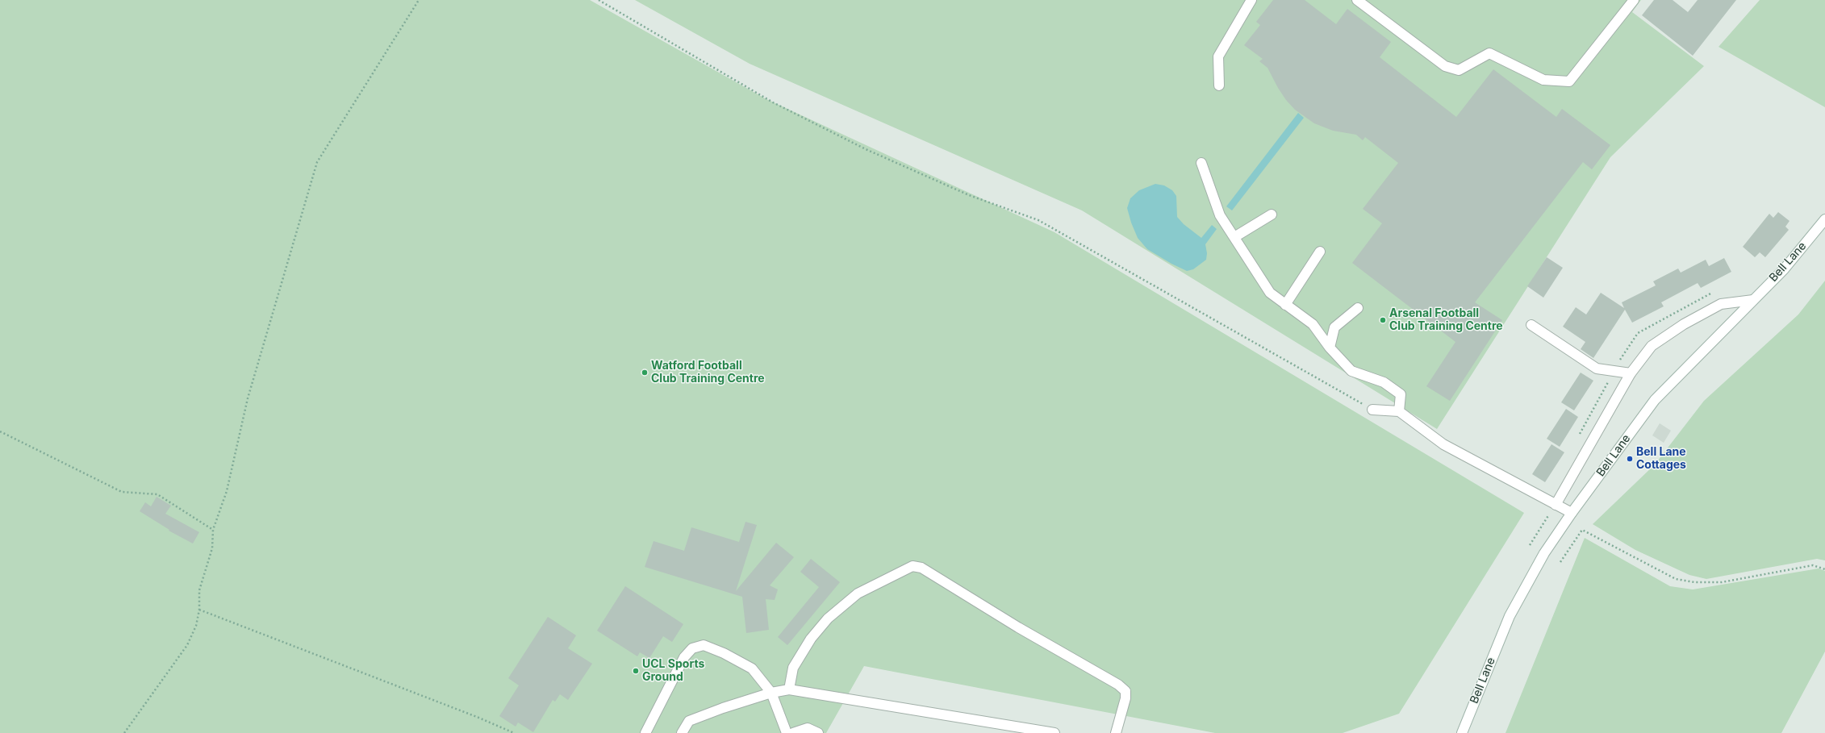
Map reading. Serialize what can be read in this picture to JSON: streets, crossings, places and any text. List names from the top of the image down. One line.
{"streets":{"main road":["Bell Lane"]},"places":["Arsenal Football Club Training Centre","Watford Football Club Training Centre","Bell Lane Cottages","UCL Sports Ground"]}
